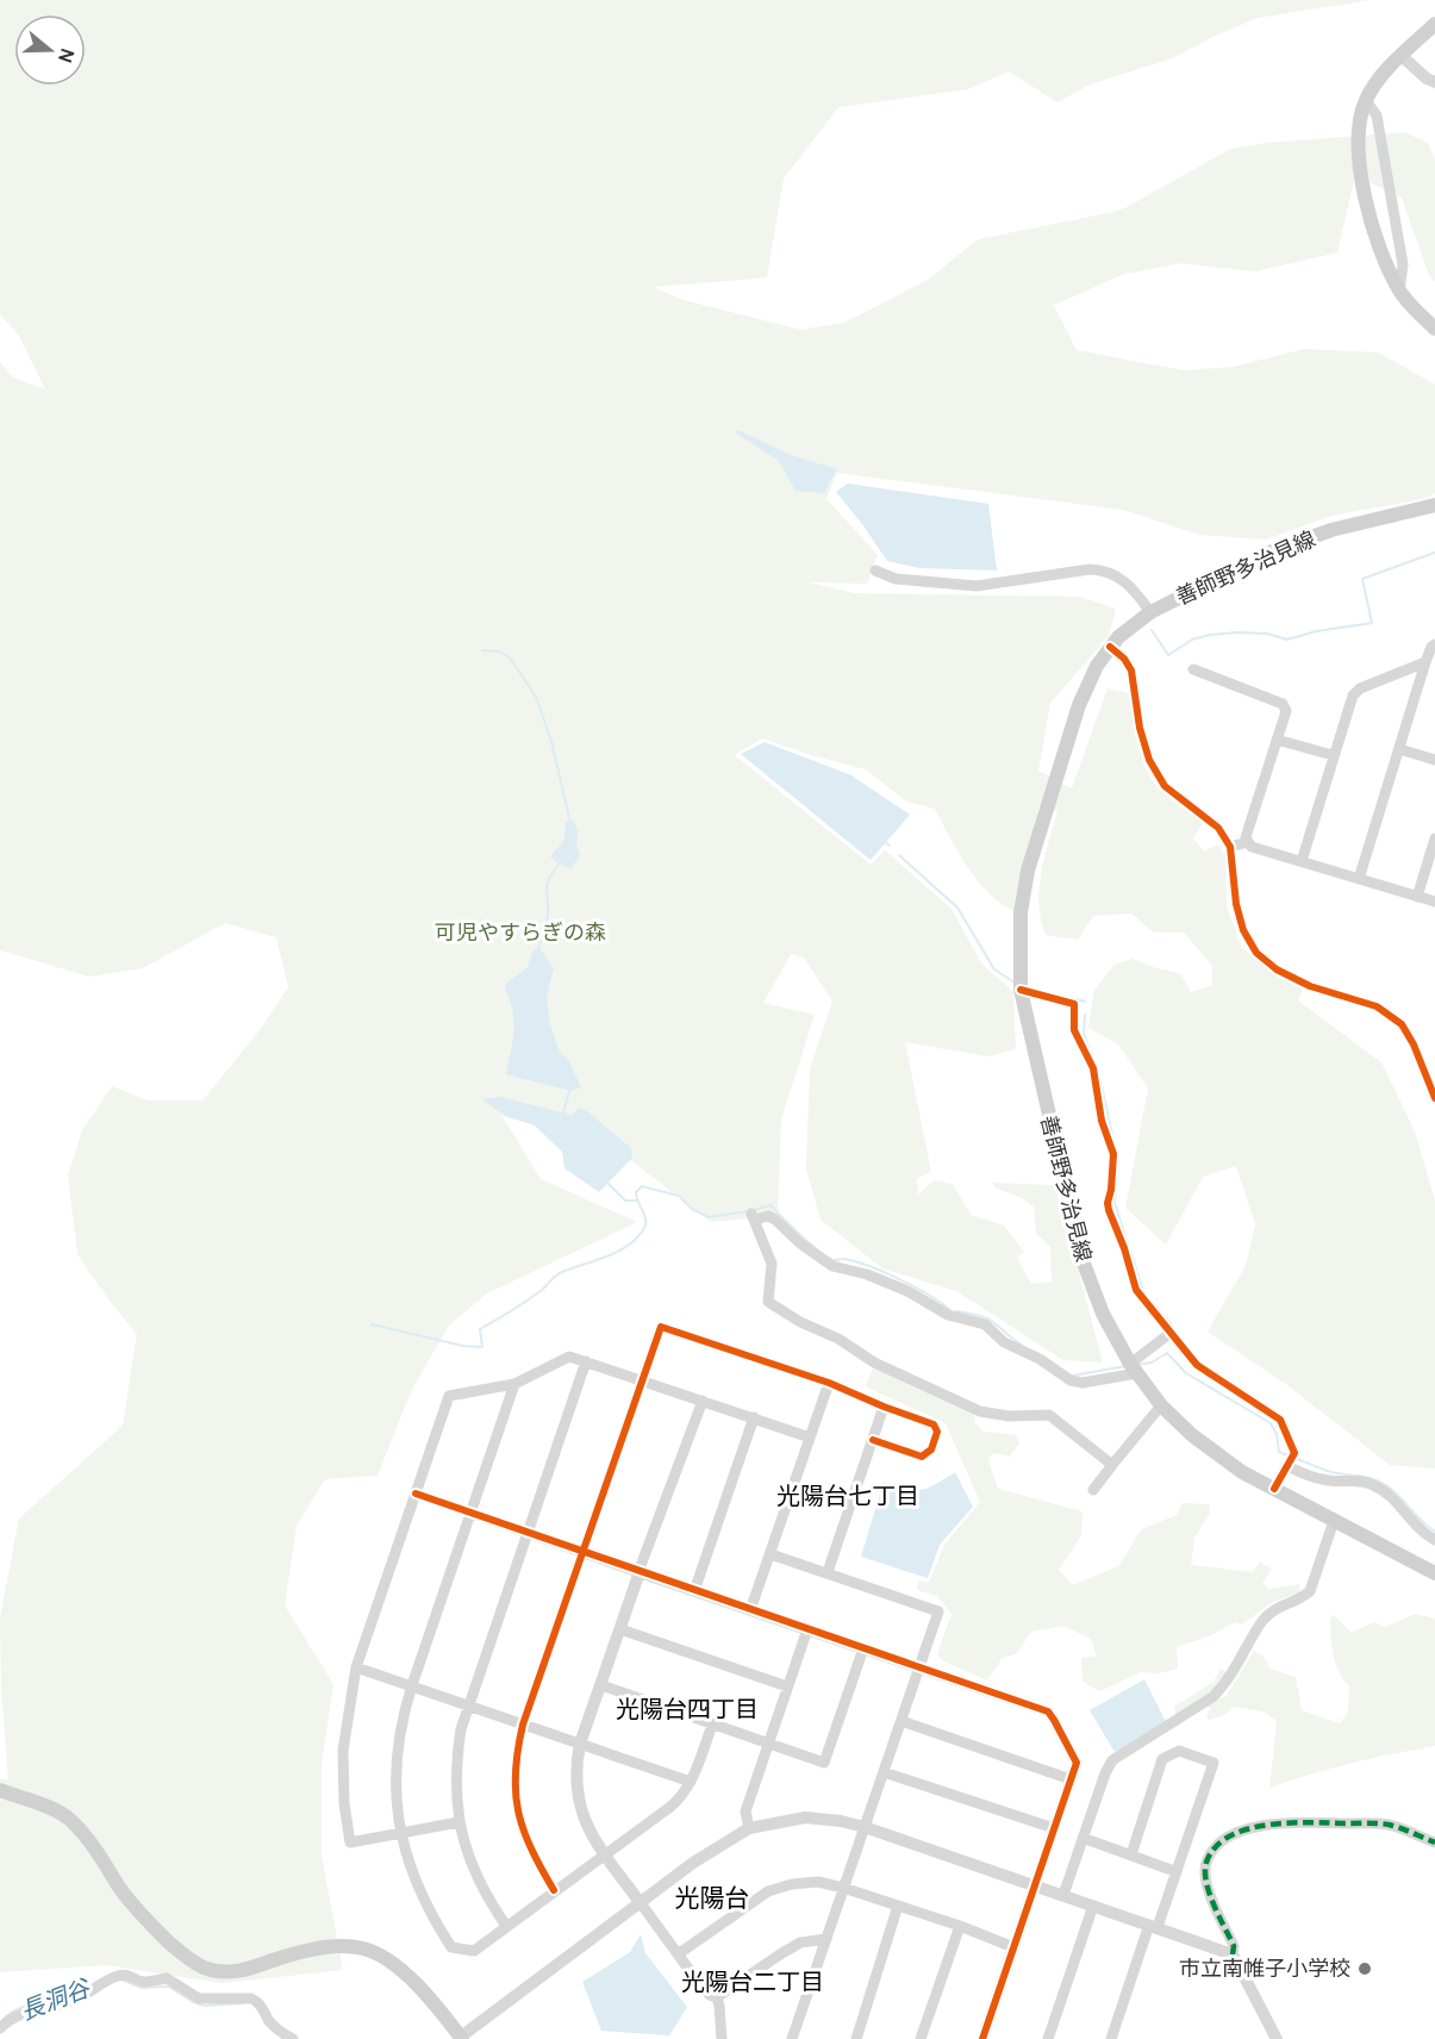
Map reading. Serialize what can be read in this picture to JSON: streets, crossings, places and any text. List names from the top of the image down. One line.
{"streets":{"main road":["善師野多治見線"]},"districts":["光陽台七丁目","光陽台四丁目","光陽台","光陽台二丁目"],"water":["長洞谷"],"parks":["可児やすらぎの森"],"places":["市立南帷子小学校"],"north":"right"}
